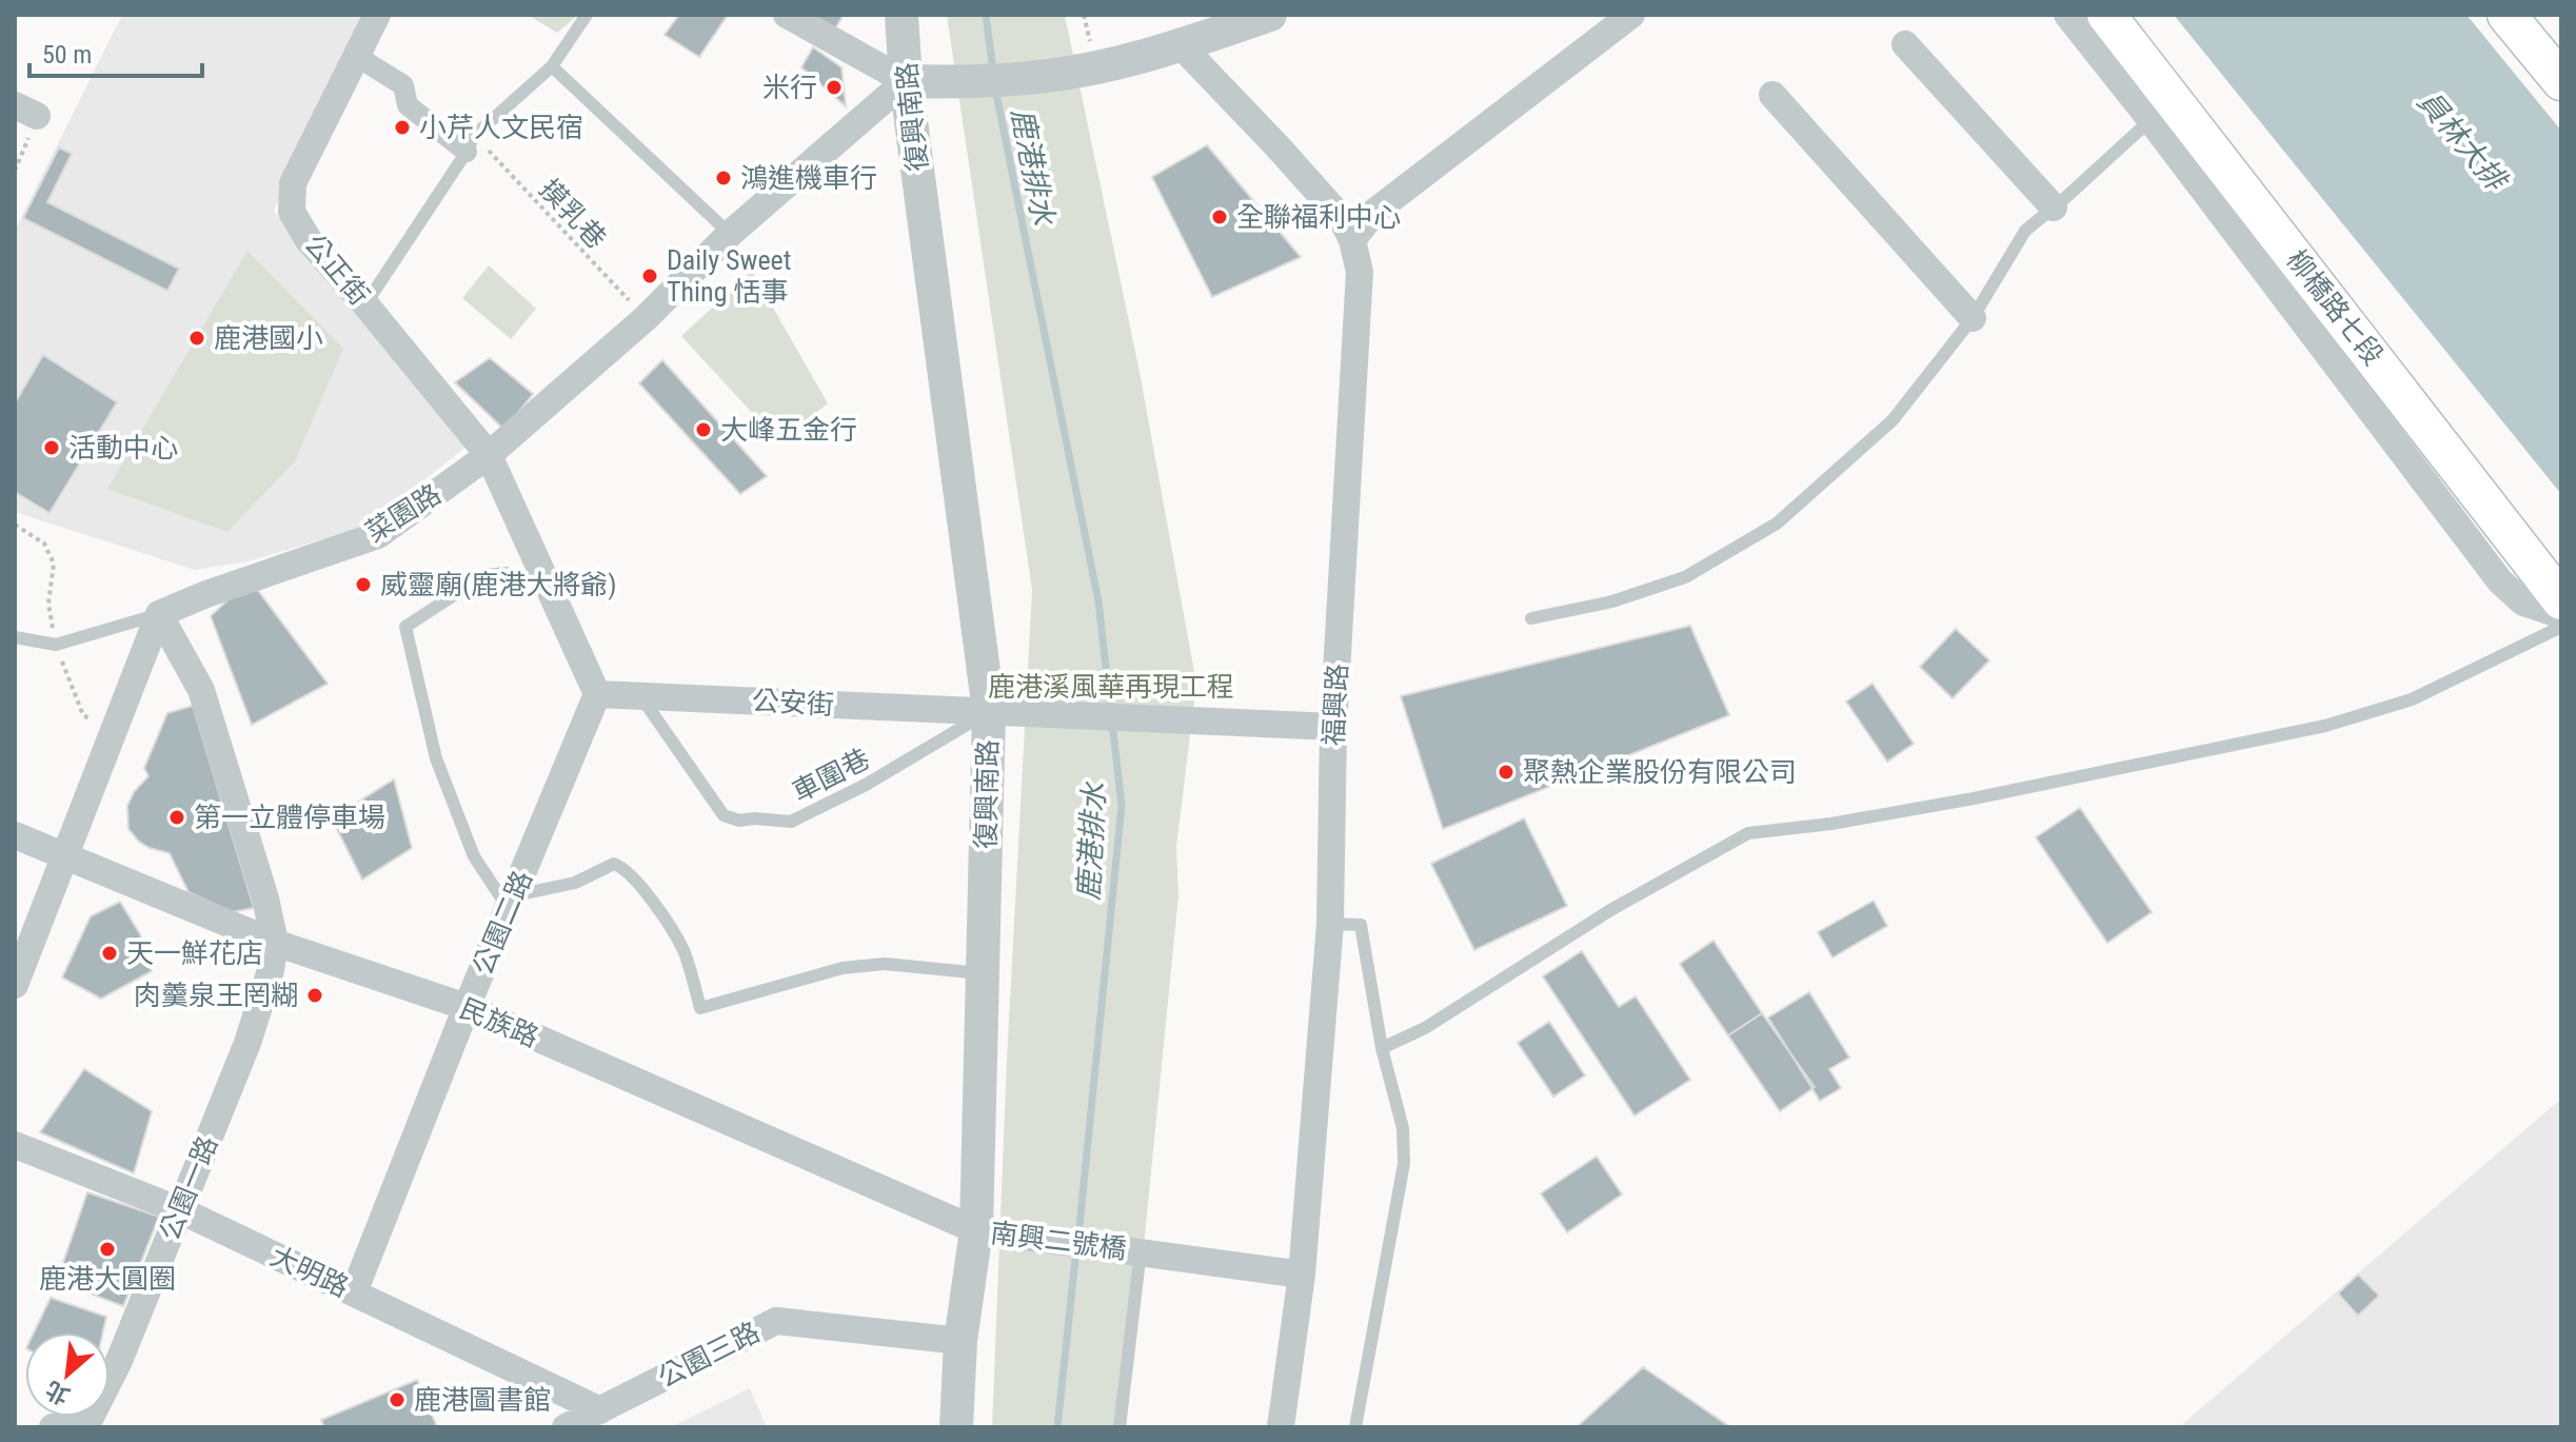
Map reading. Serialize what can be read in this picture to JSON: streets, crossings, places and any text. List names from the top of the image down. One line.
{"streets":{"main road":["柳橋路七段"],"street":["復興南路","公正街","菜園路","公安街","福興路","公園二路","民族路","公園一路","南興二號橋","大明路","公園三路"],"lane":["車圍巷"],"path":["摸乳巷"]},"crossings":[["復興南路","菜園路"],["復興南路","公安街"],["復興南路","車圍巷"],["復興南路","民族路"],["復興南路","南興二號橋"],["復興南路","公園三路"],["摸乳巷","菜園路"],["公正街","菜園路"],["公正街","公安街"],["公正街","公園二路"],["公安街","福興路"],["公安街","車圍巷"],["公安街","公園二路"],["福興路","南興二號橋"],["公園二路","民族路"],["公園二路","大明路"],["民族路","公園一路"],["民族路","南興二號橋"],["公園一路","大明路"],["大明路","公園三路"]],"water":["員林大排","鹿港排水"],"parks":["鹿港溪風華再現工程"],"places":["米行","小芹人文民宿","鴻進機車行","全聯福利中心","Daily Sweet Thing 恬事","鹿港國小","大峰五金行","活動中心","威靈廟(鹿港大將爺)","聚熱企業股份有限公司","第一立體停車場","天一鮮花店","肉羹泉王罔糊","鹿港大圓圈","鹿港圖書館"],"scale_bar":"50 m","north":"bottom left"}
